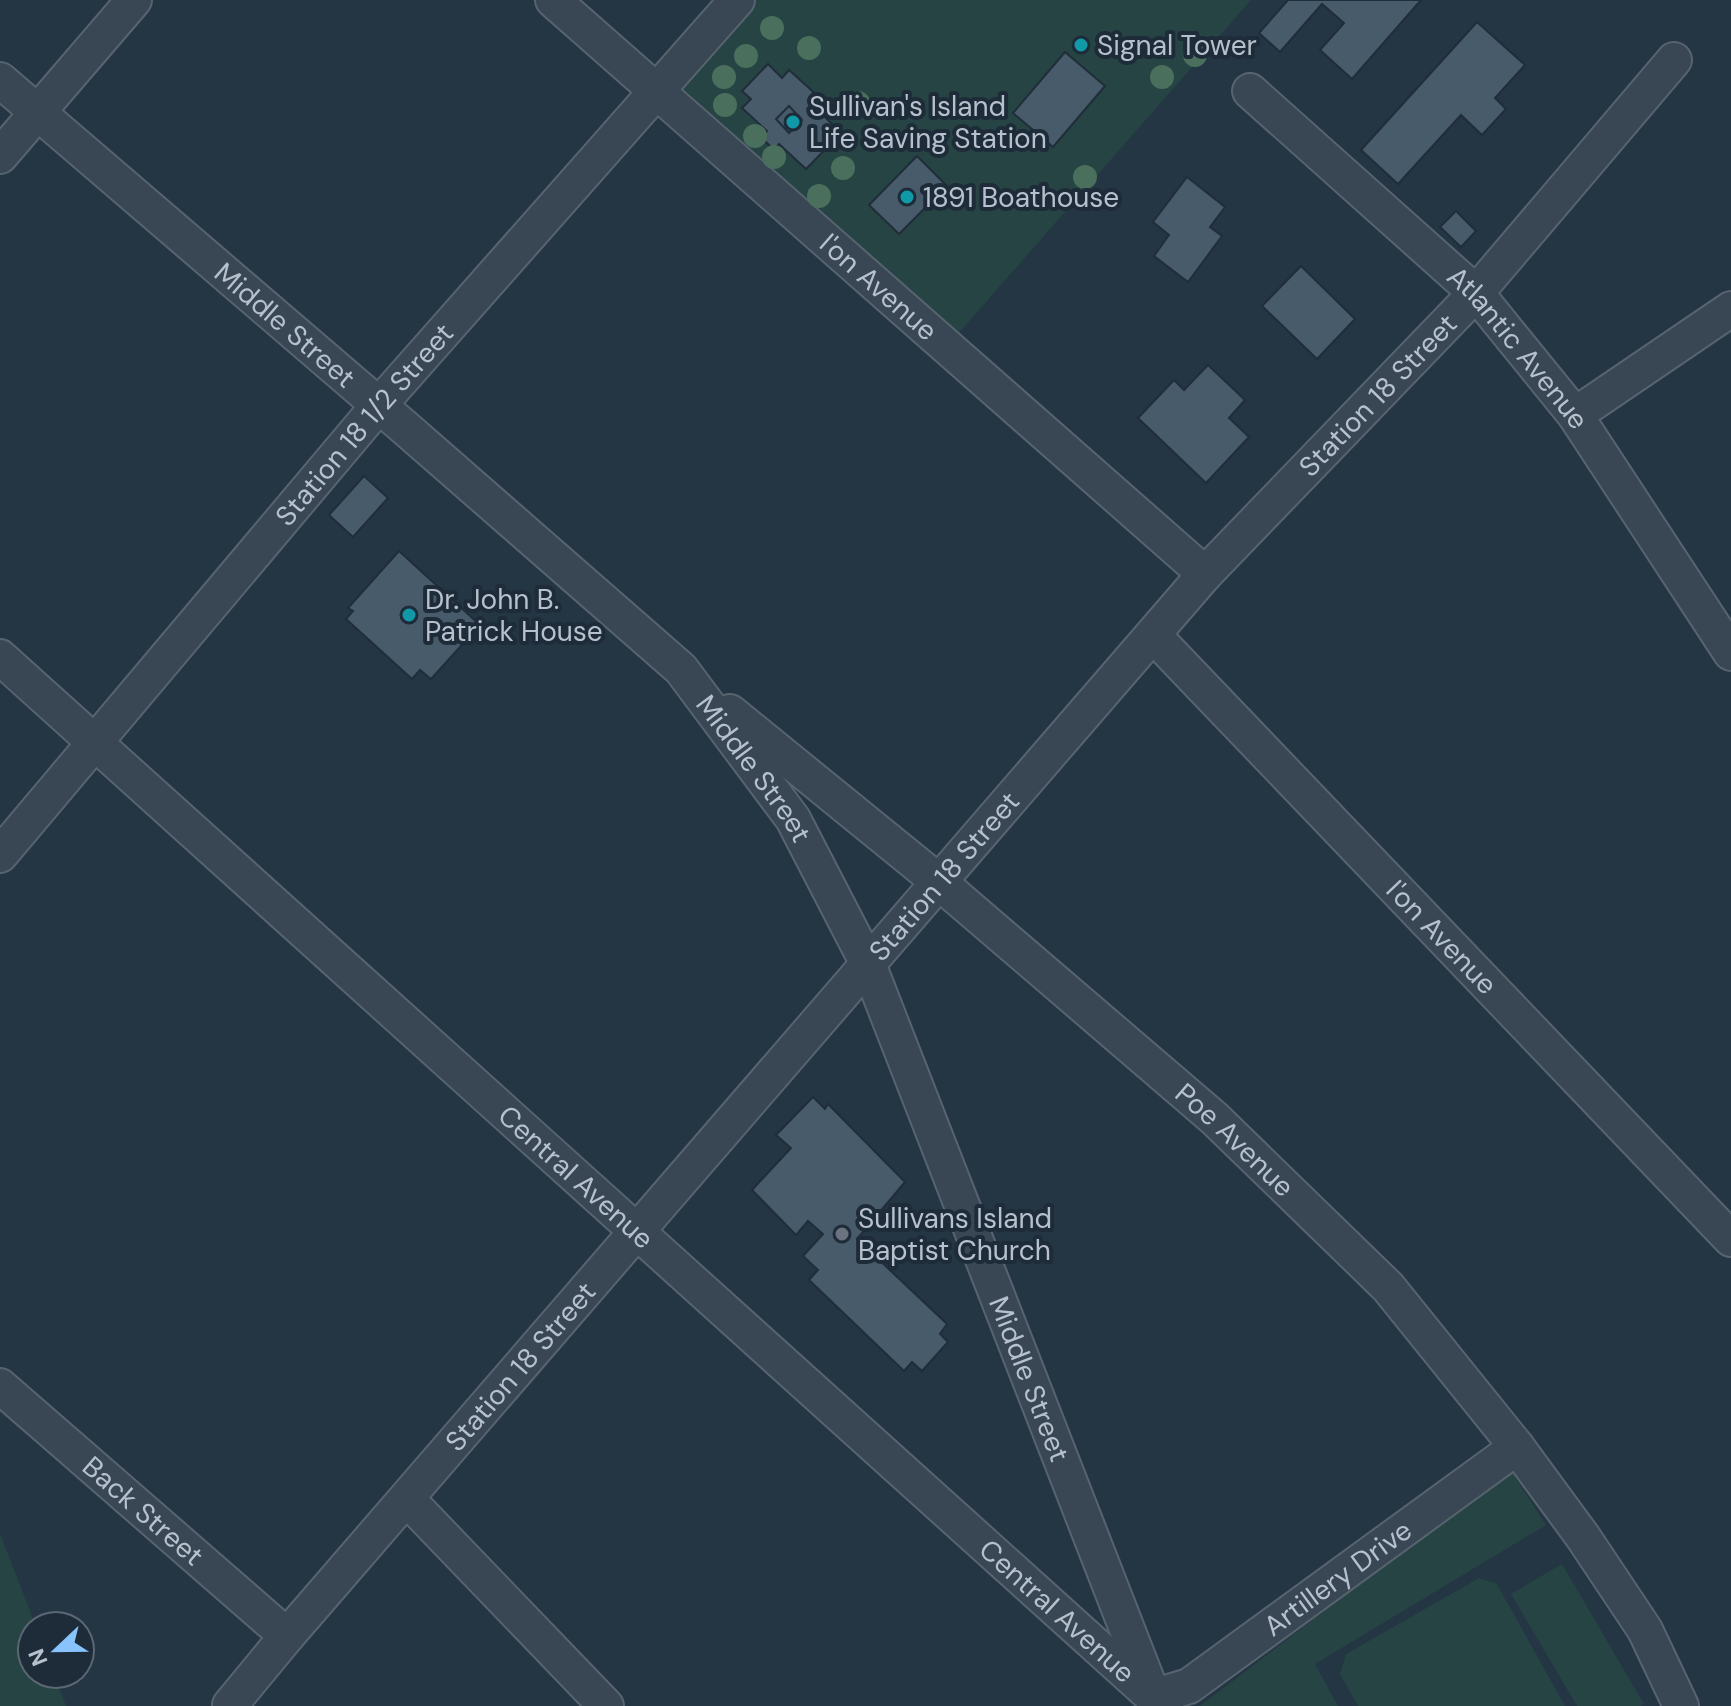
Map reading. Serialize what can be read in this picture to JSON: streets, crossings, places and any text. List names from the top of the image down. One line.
{"streets":{"street":["I'on Avenue","Middle Street","Atlantic Avenue","Station 18 Street","Station 18 1/2 Street","Poe Avenue","Central Avenue","Back Street","Artillery Drive"]},"crossings":[["I'on Avenue","Station 18 Street"],["I'on Avenue","Station 18 1/2 Street"],["Middle Street","Station 18 Street"],["Middle Street","Station 18 1/2 Street"],["Middle Street","Poe Avenue"],["Middle Street","Central Avenue"],["Middle Street","Artillery Drive"],["Atlantic Avenue","Station 18 Street"],["Station 18 Street","Poe Avenue"],["Station 18 Street","Central Avenue"],["Station 18 Street","Back Street"],["Station 18 1/2 Street","Central Avenue"],["Poe Avenue","Artillery Drive"],["Central Avenue","Artillery Drive"]],"places":["Signal Tower","Sullivan's Island Life Saving Station","1891 Boathouse","Dr. John B. Patrick House","Sullivans Island Baptist Church"],"north":"left"}
